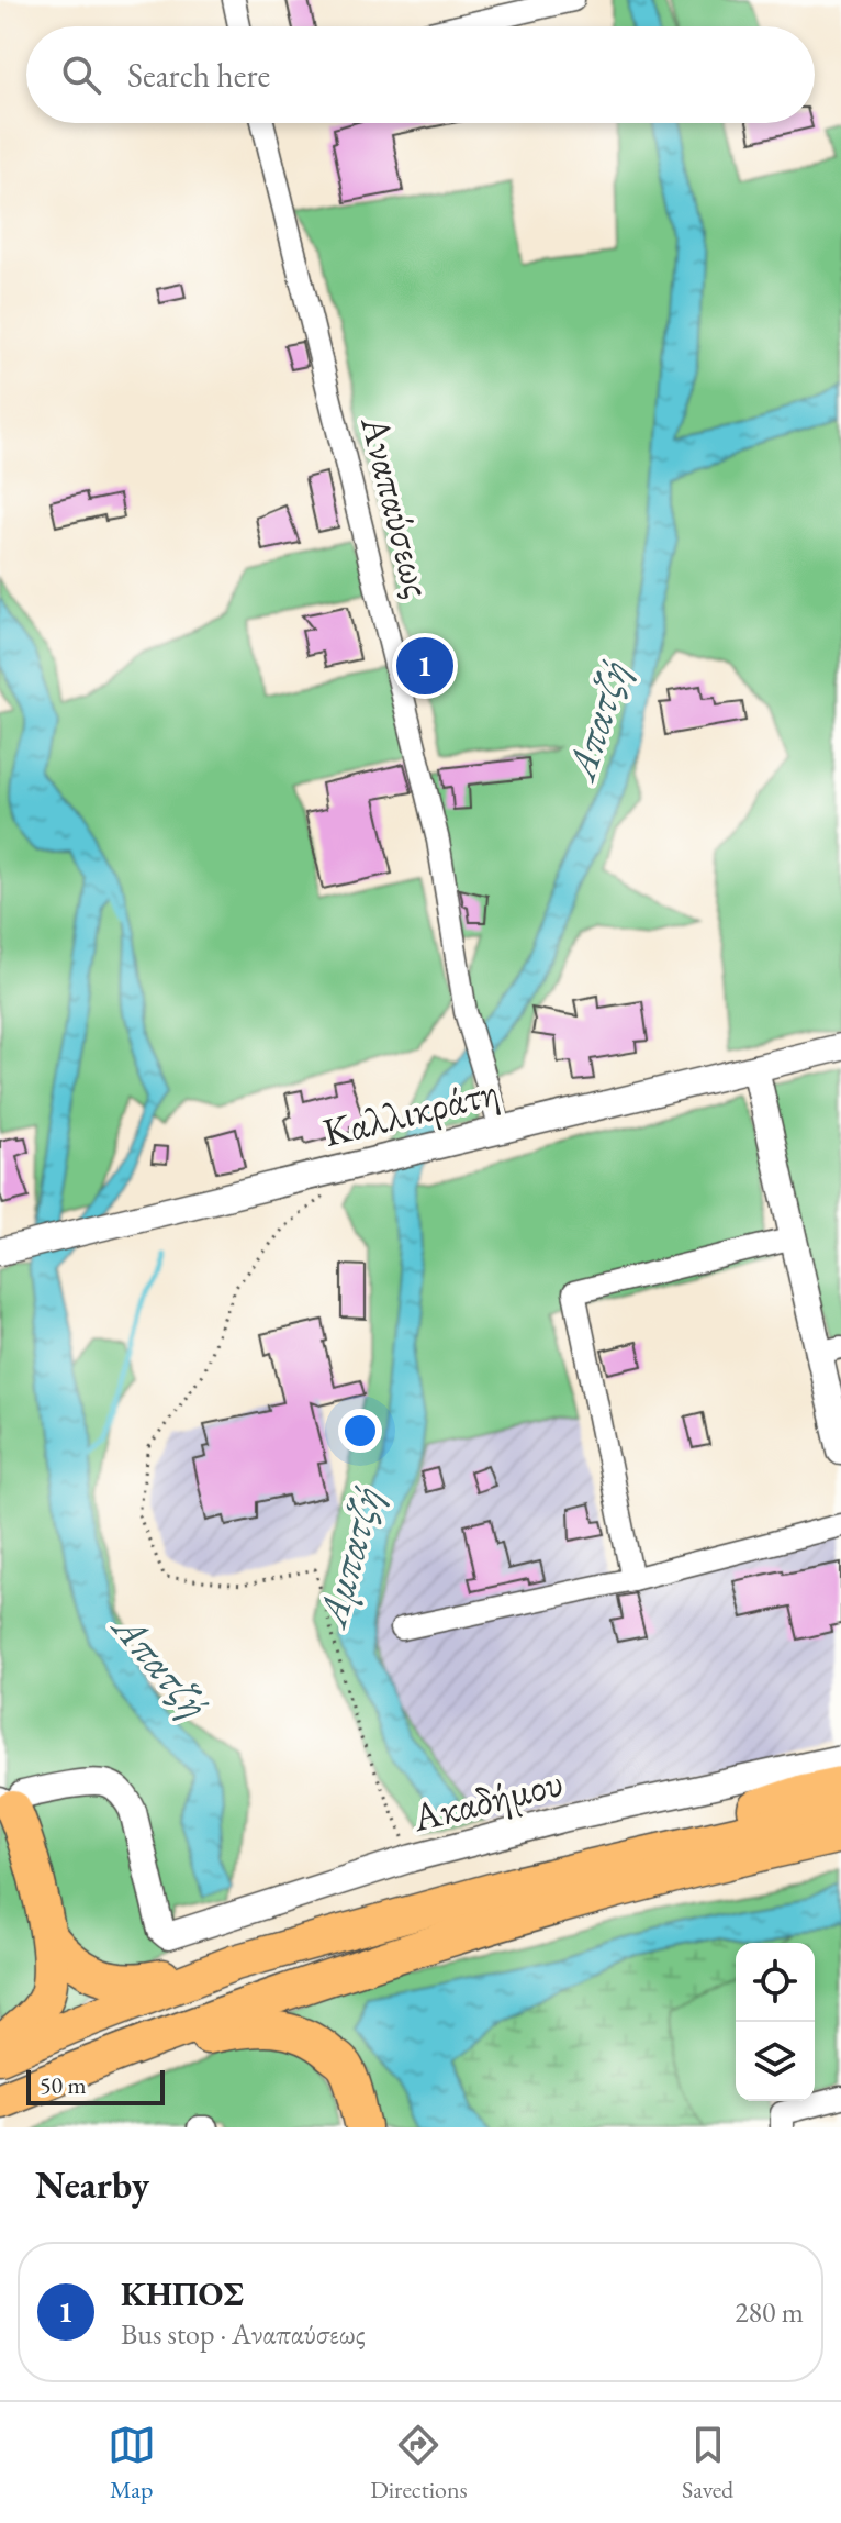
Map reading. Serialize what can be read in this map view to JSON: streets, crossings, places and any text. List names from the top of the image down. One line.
{"streets":{"street":["Αναπαύσεως","Καλλικράτη","Ακαδήμου"]},"crossings":[["Αναπαύσεως","Καλλικράτη"]],"water":["Απατζή","Αμπατζή"],"scale_bar":"50 m","page":{"search":"Search here","pins":"1","scale":"50 m","heading":"Nearby","list":[{"mark":"1","name":"ΚΗΠΟΣ","note":"Bus stop · Αναπαύσεως","value":"280 m"}],"nav":["Map","Directions","Saved"]}}
